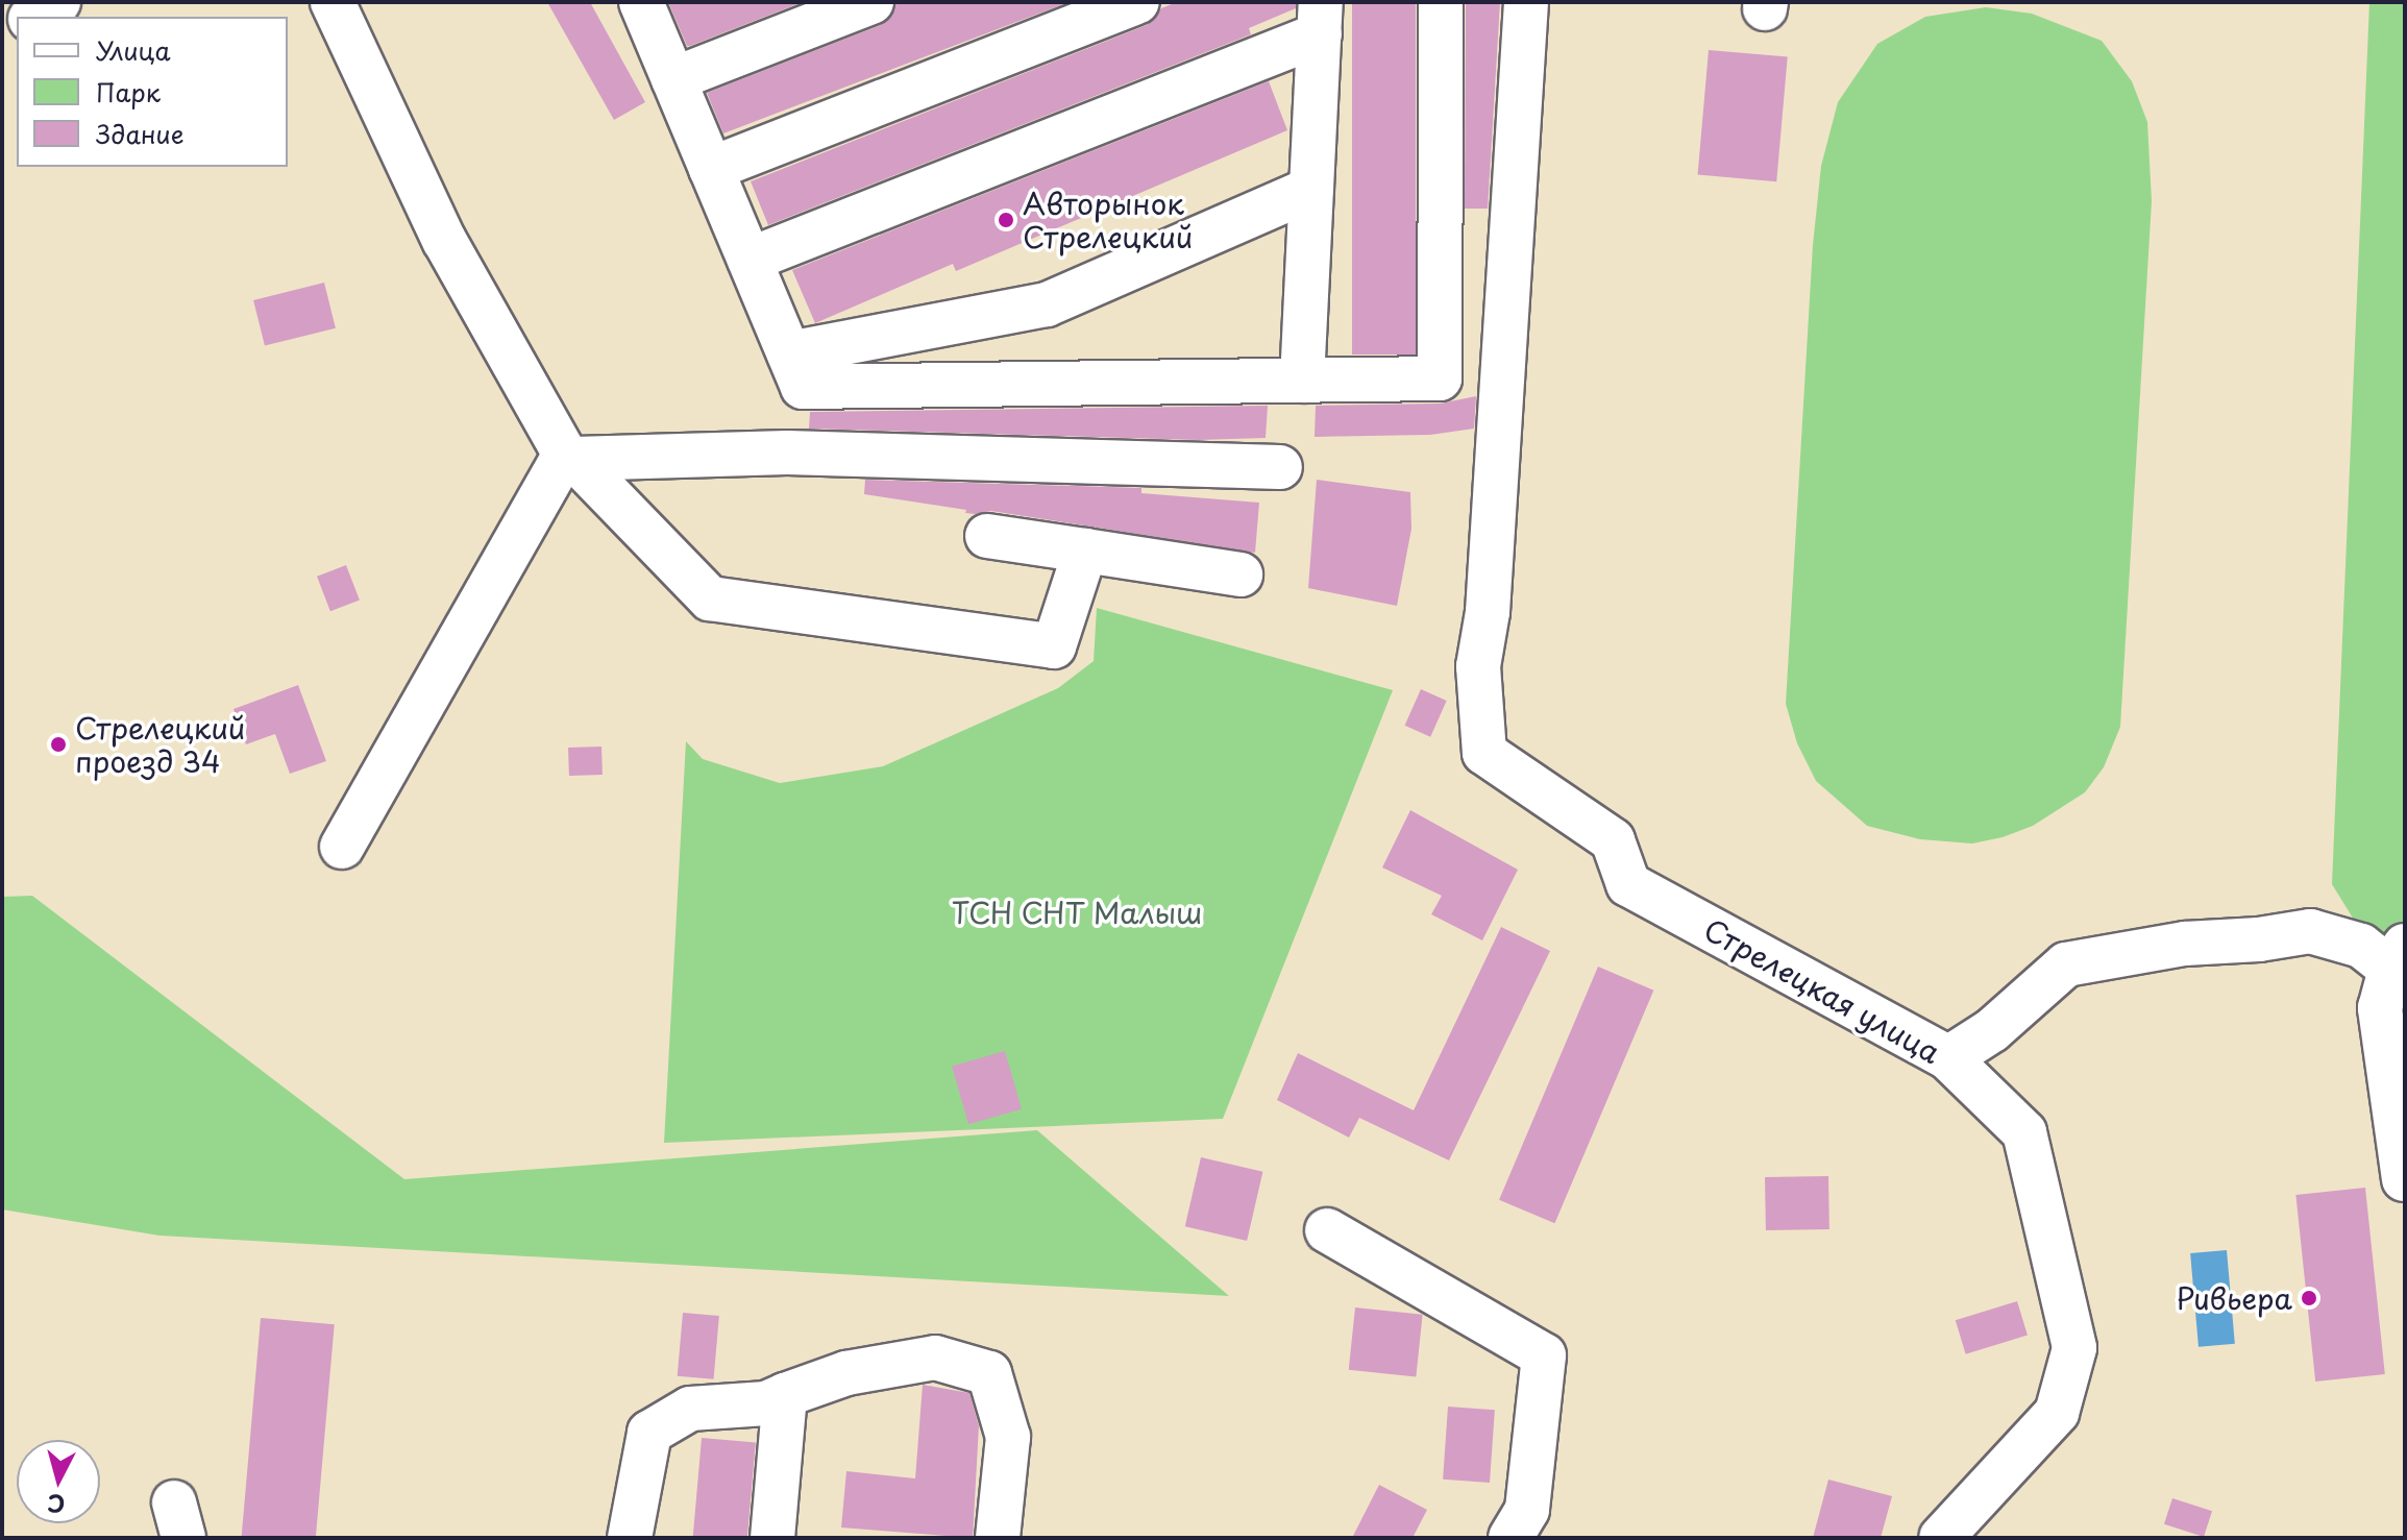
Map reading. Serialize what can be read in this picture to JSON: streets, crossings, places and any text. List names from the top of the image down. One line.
{"streets":{"street":["Стрелецкая улица"]},"parks":["ТСН СНТ Малыш"],"places":["Авторынок Стрелецкий","Стрелецкий проезд 34","Ривьера"],"legend":["Улица","Парк","Здание"],"north":"bottom"}
